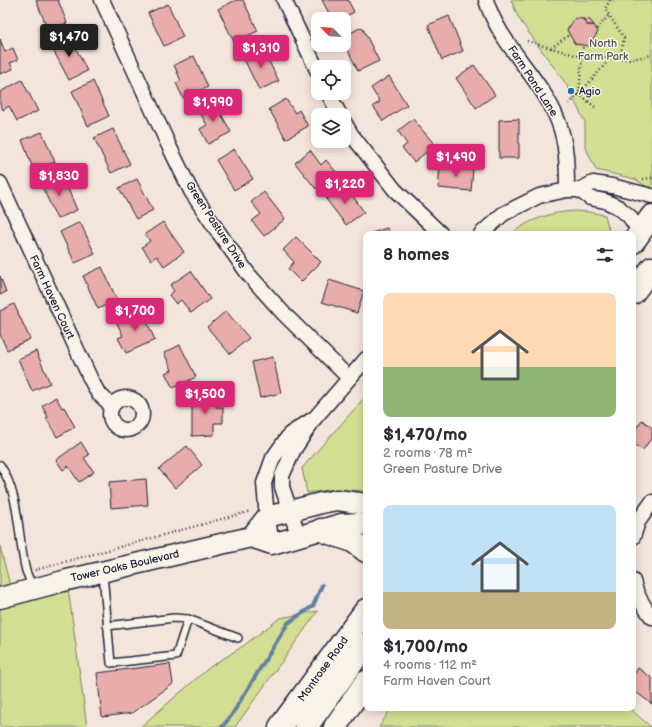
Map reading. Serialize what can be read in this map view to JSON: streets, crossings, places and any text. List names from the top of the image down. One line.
{"streets":{"main road":["Montrose Road"],"street":["Farm Pond Lane","Green Pasture Drive","Farm Haven Court","Tower Oaks Boulevard"]},"parks":["North Farm Park"],"places":["Agio"],"north":"top left","page":{"price":["$1,470","$1,310","$1,990","$1,490","$1,830","$1,220","$1,700","$1,500"],"heading":"8 homes","list":[{"name":"$1,470/mo","note":"2 rooms · 78 m² · Green Pasture Drive"},{"name":"$1,700/mo","note":"4 rooms · 112 m² · Farm Haven Court"}]}}
